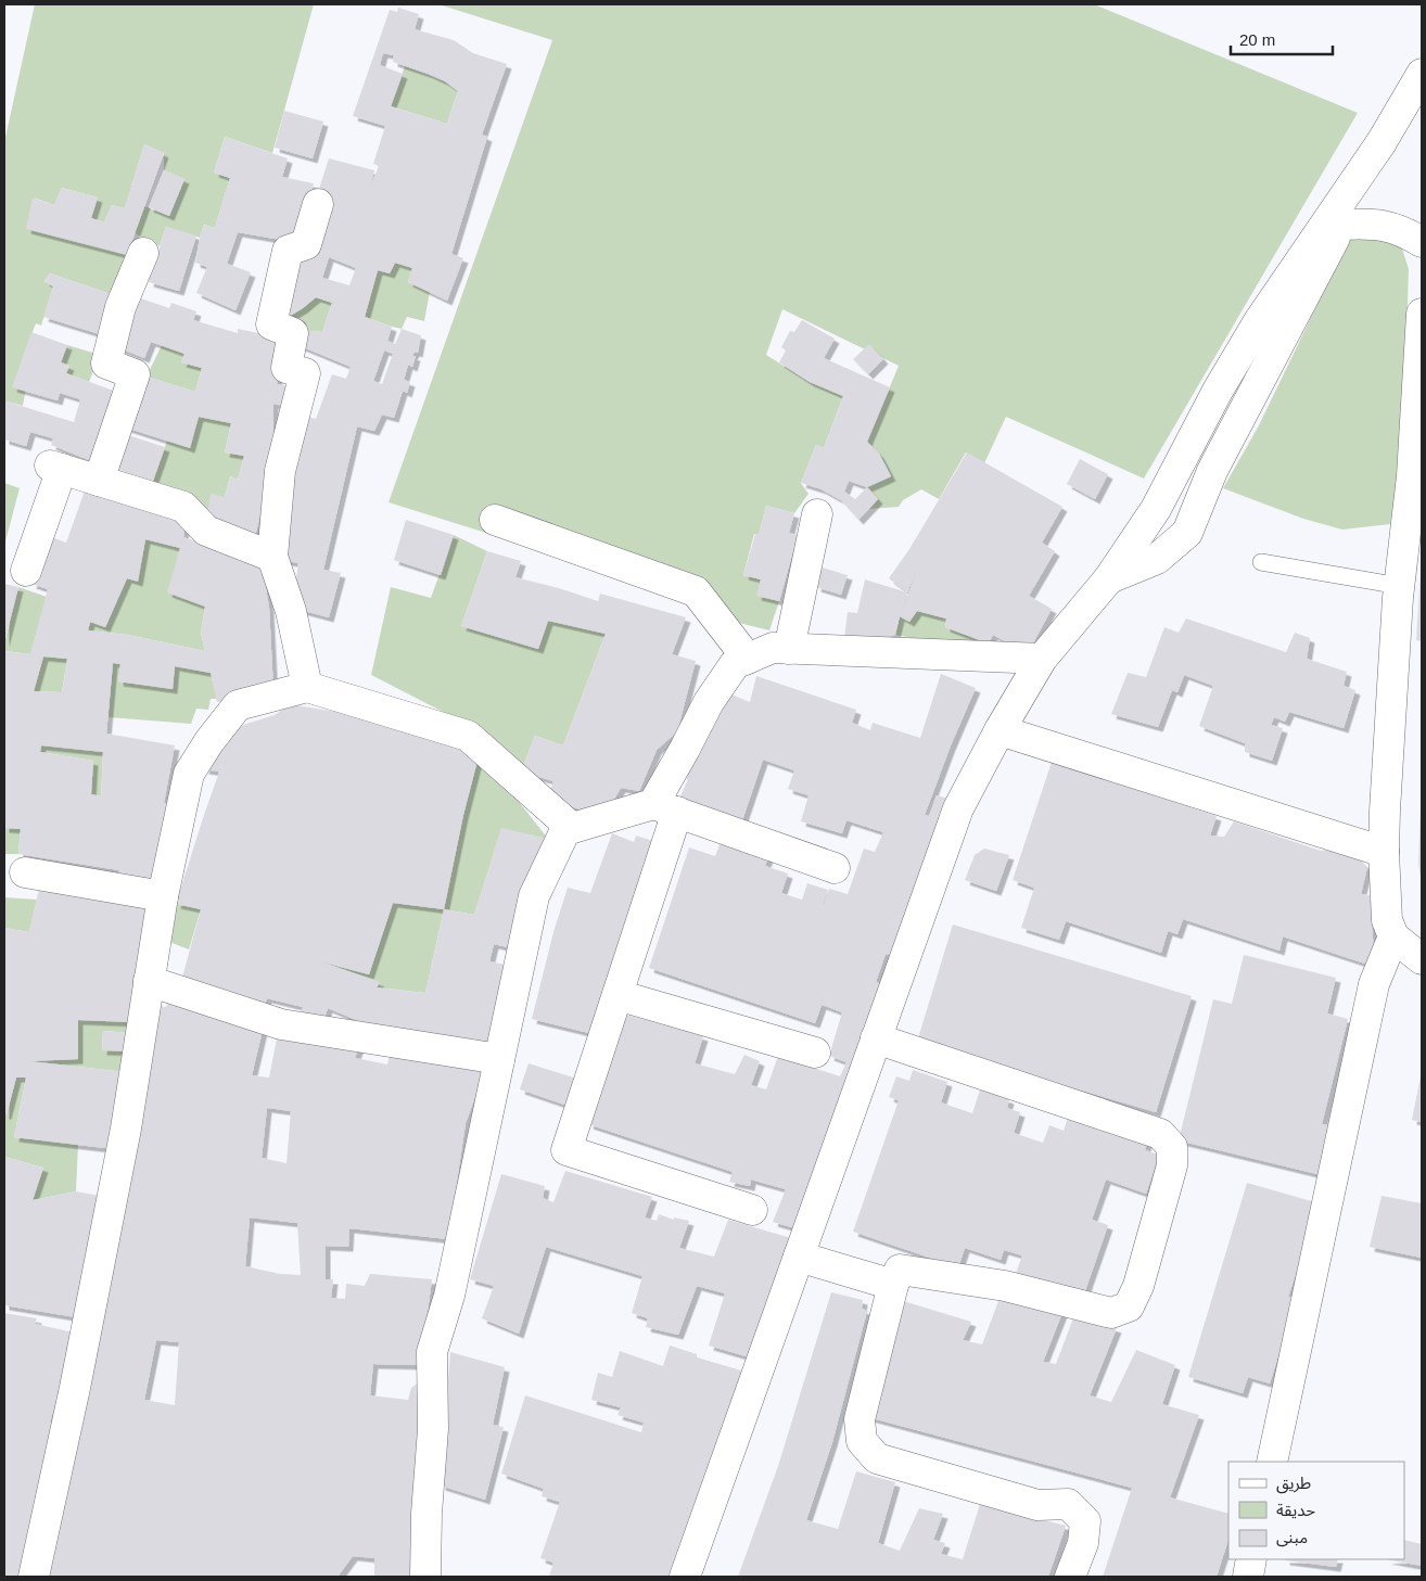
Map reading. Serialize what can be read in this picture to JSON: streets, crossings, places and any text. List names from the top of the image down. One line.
{"legend":["طريق","حديقة","مبنى"],"scale_bar":"20 m"}
